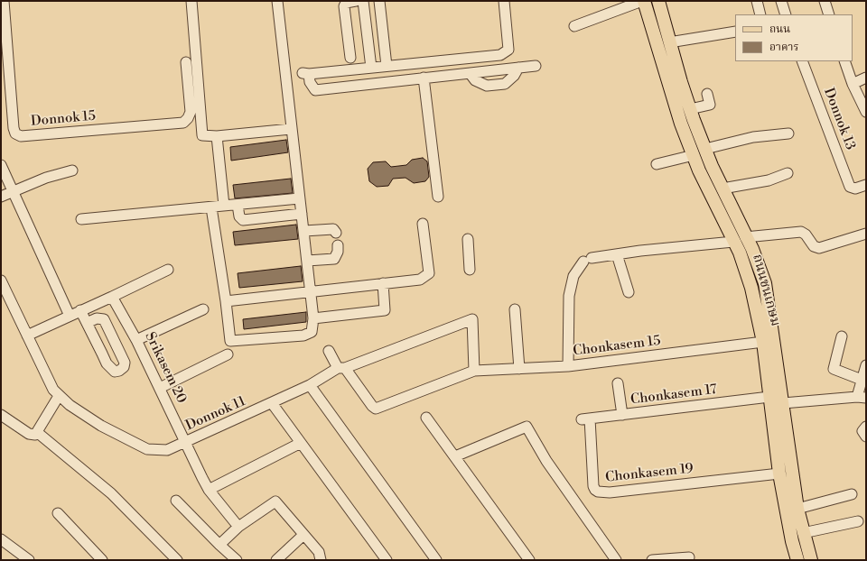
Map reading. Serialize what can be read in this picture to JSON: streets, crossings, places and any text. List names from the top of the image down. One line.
{"streets":{"main road":["ถนนชนเกษม"],"street":["Donnok 15","Donnok 13","Chonkasem 15","Srikasem 20","Chonkasem 17","Donnok 11","Chonkasem 19"]},"crossings":[["ถนนชนเกษม","Chonkasem 15"],["ถนนชนเกษม","Chonkasem 17"],["ถนนชนเกษม","Chonkasem 19"],["Chonkasem 15","Donnok 11"],["Srikasem 20","Donnok 11"],["Chonkasem 17","Chonkasem 19"]],"legend":["ถนน","อาคาร"]}
